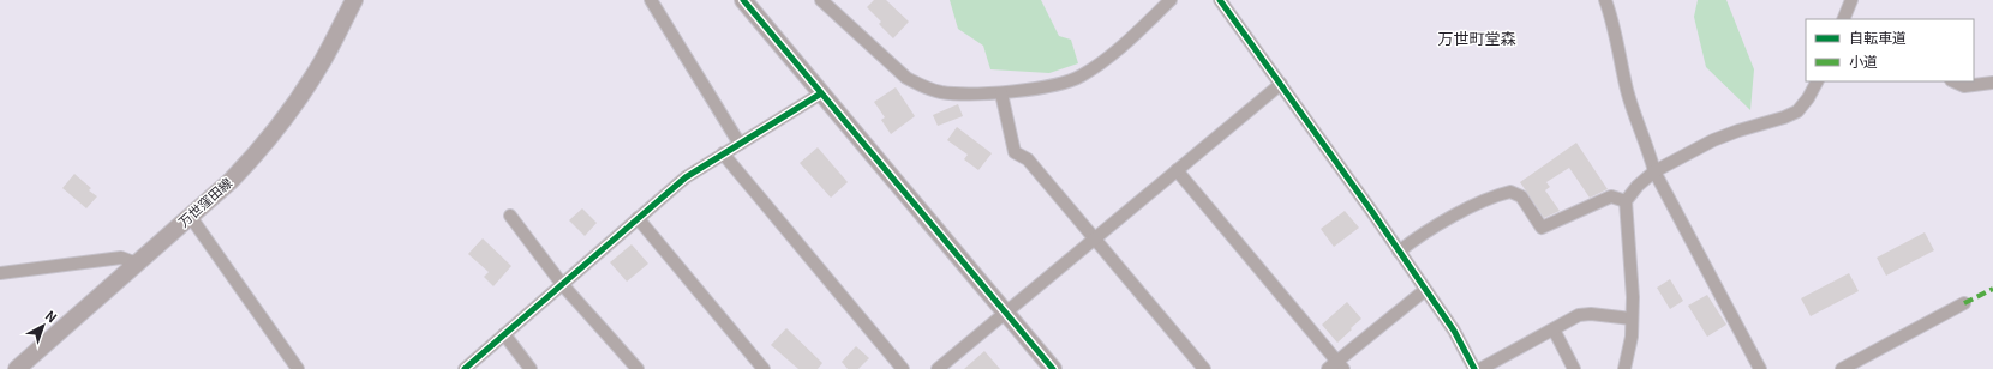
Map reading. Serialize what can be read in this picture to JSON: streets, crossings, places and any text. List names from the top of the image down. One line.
{"streets":{"main road":["万世窪田線"]},"districts":["万世町堂森"],"legend":["自転車道","小道"],"north":"top right"}
